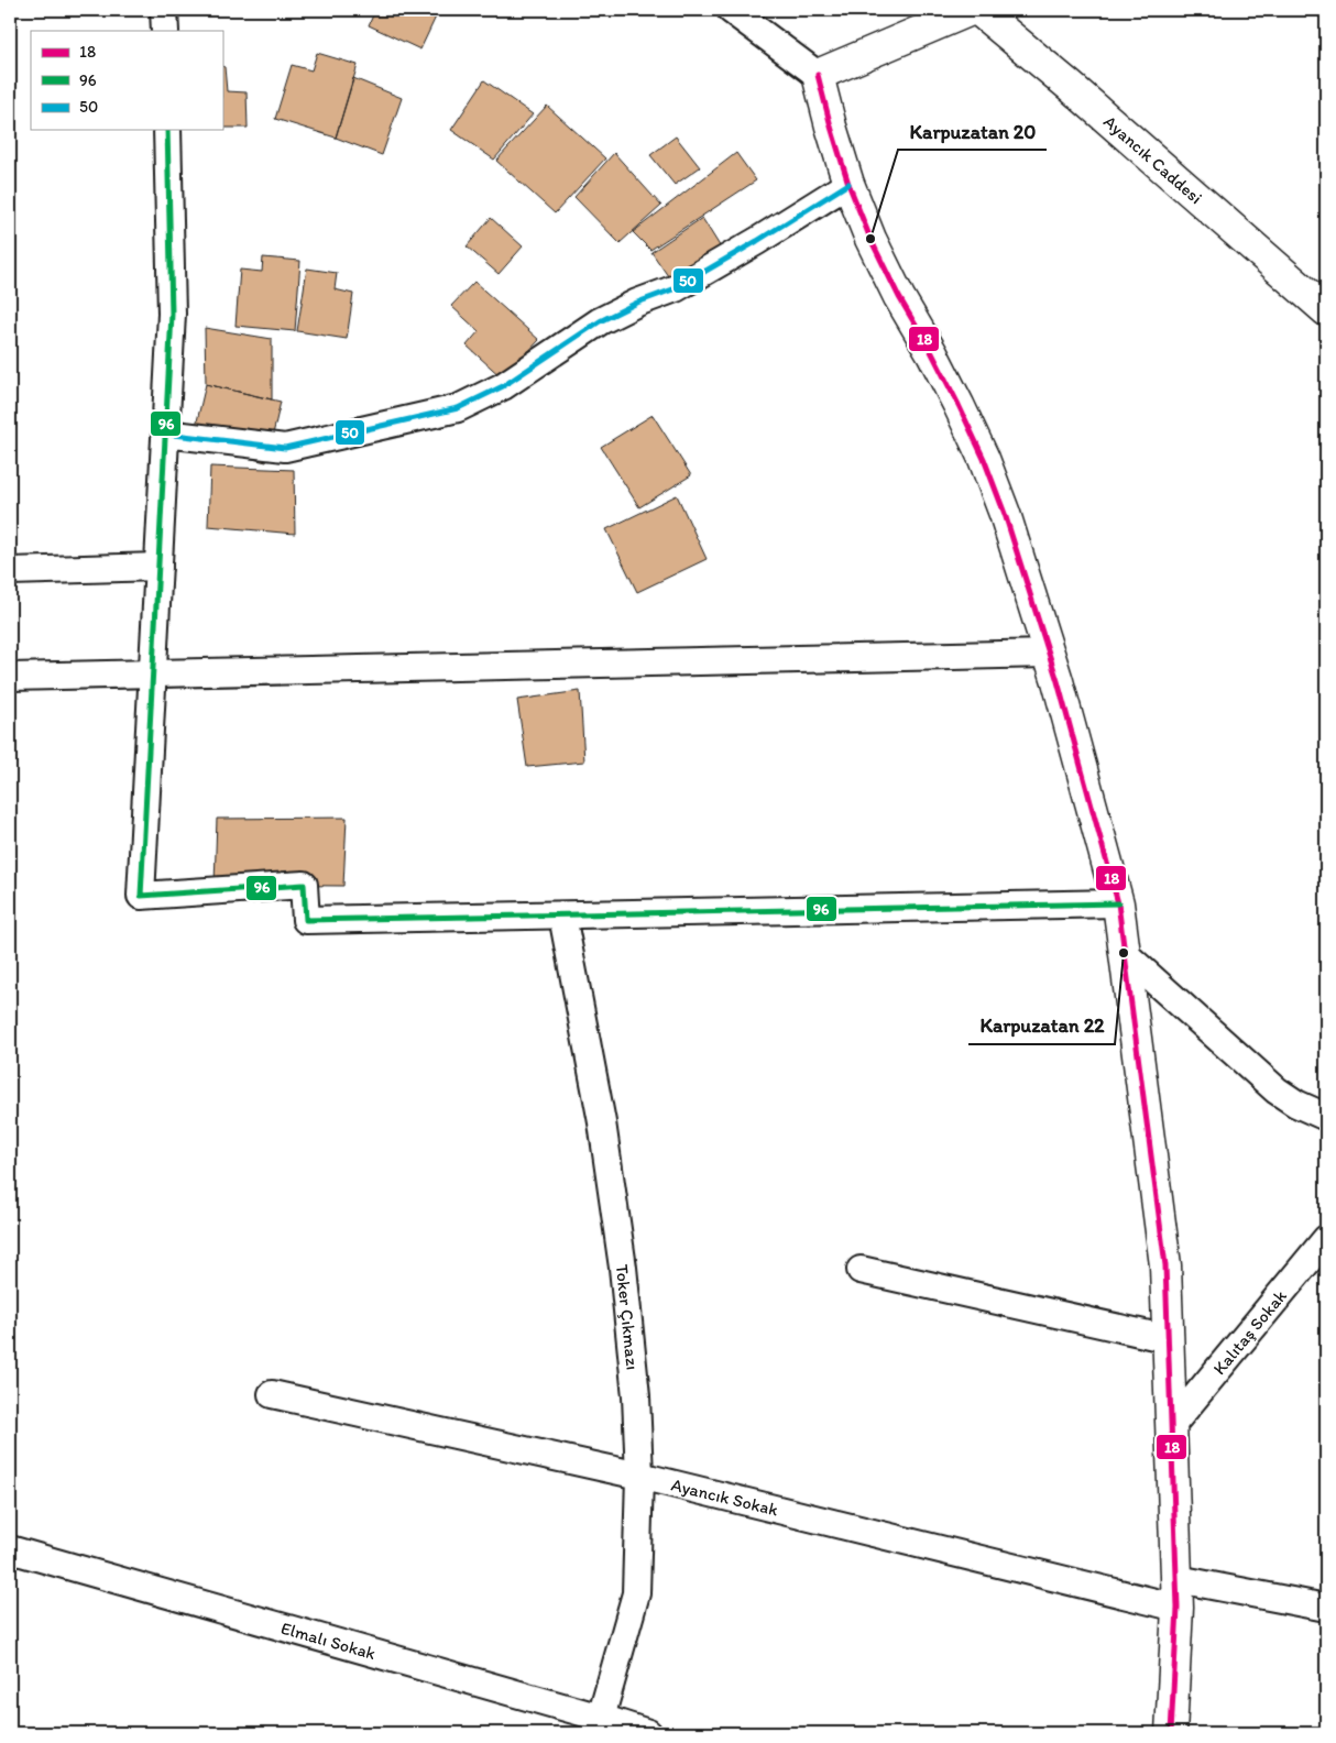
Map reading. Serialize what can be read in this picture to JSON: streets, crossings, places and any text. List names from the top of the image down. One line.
{"streets":{"street":["Ayancık Caddesi","Toker Çıkmazı","Kalıtaş Sokak","Ayancık Sokak","Elmalı Sokak"]},"crossings":[["Toker Çıkmazı","Ayancık Sokak"],["Toker Çıkmazı","Elmalı Sokak"]],"places":["Karpuzatan 20","Karpuzatan 22"],"lines":["transit line 18","transit line 96","transit line 50"],"legend":["18","96","50"]}
